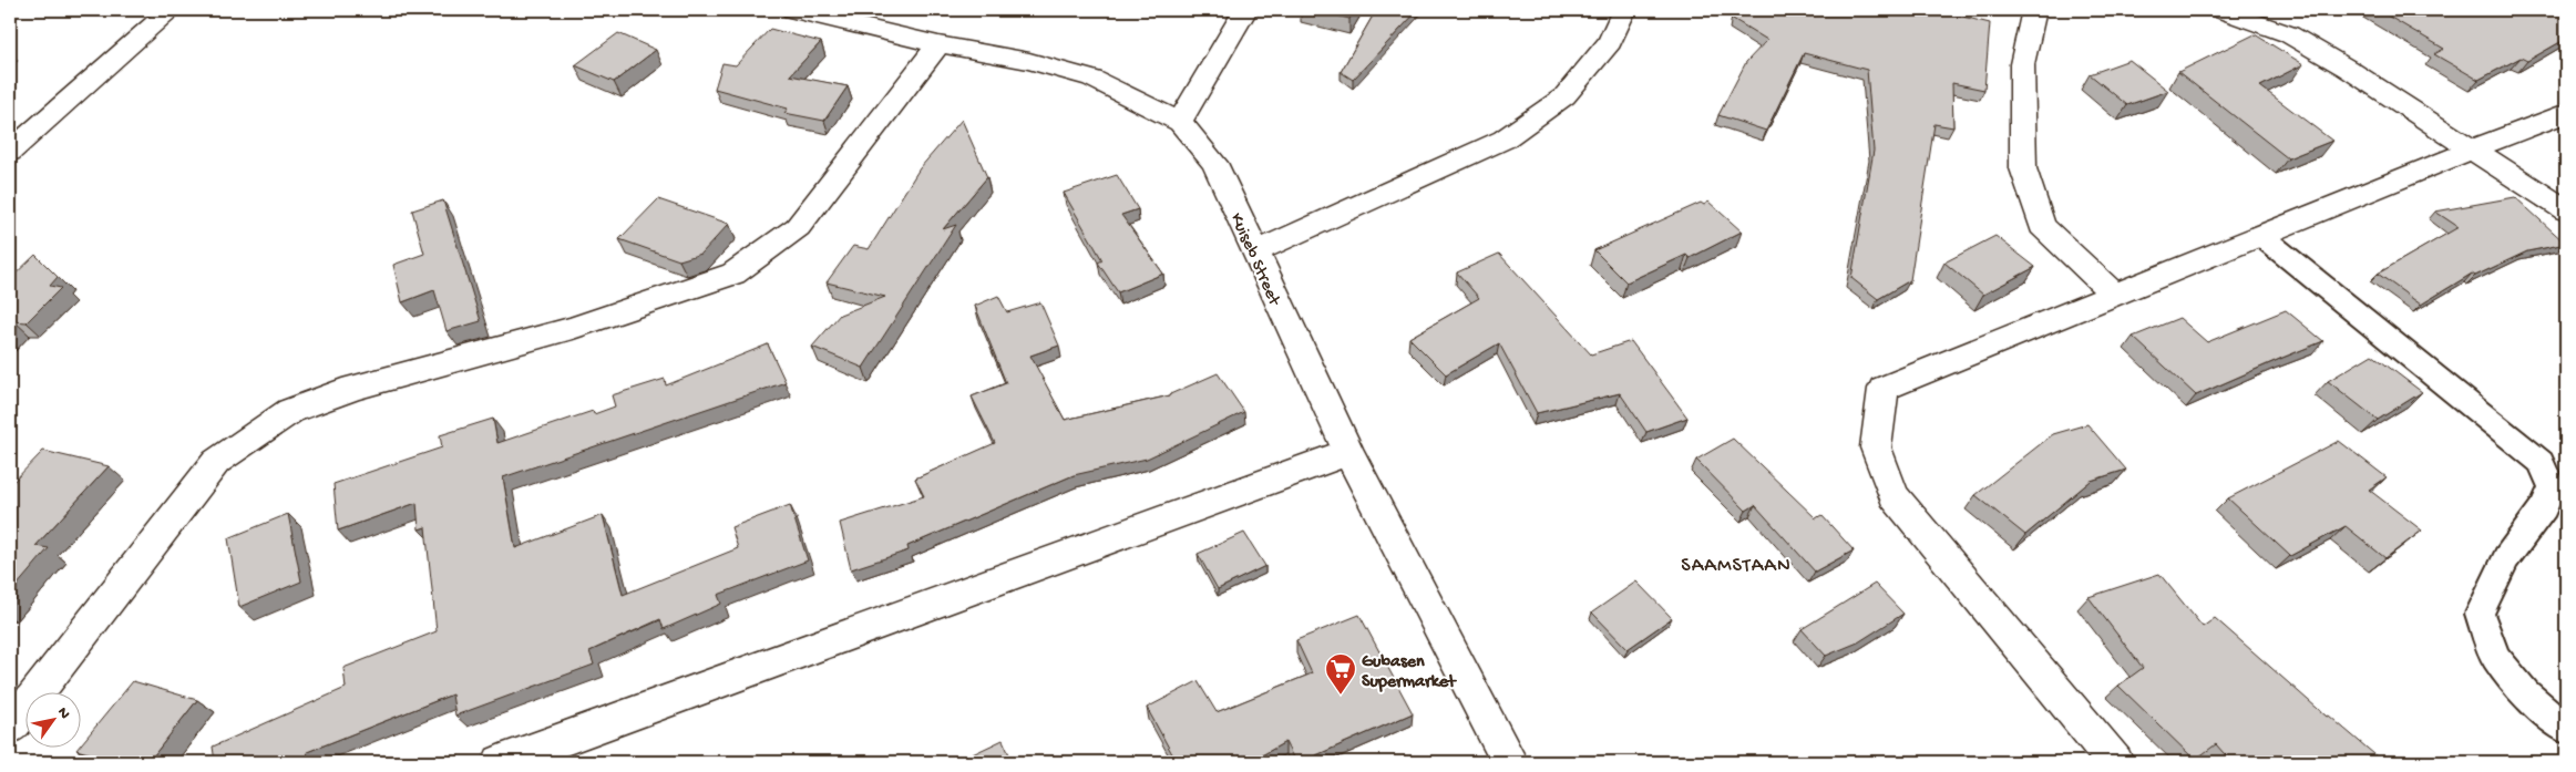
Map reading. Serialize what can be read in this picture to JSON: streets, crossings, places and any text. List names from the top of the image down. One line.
{"streets":{"street":["Kuiseb Street"]},"districts":["SAAMSTAAN"],"places":{"supermarket":["Gubasen Supermarket"]},"north":"top right"}
